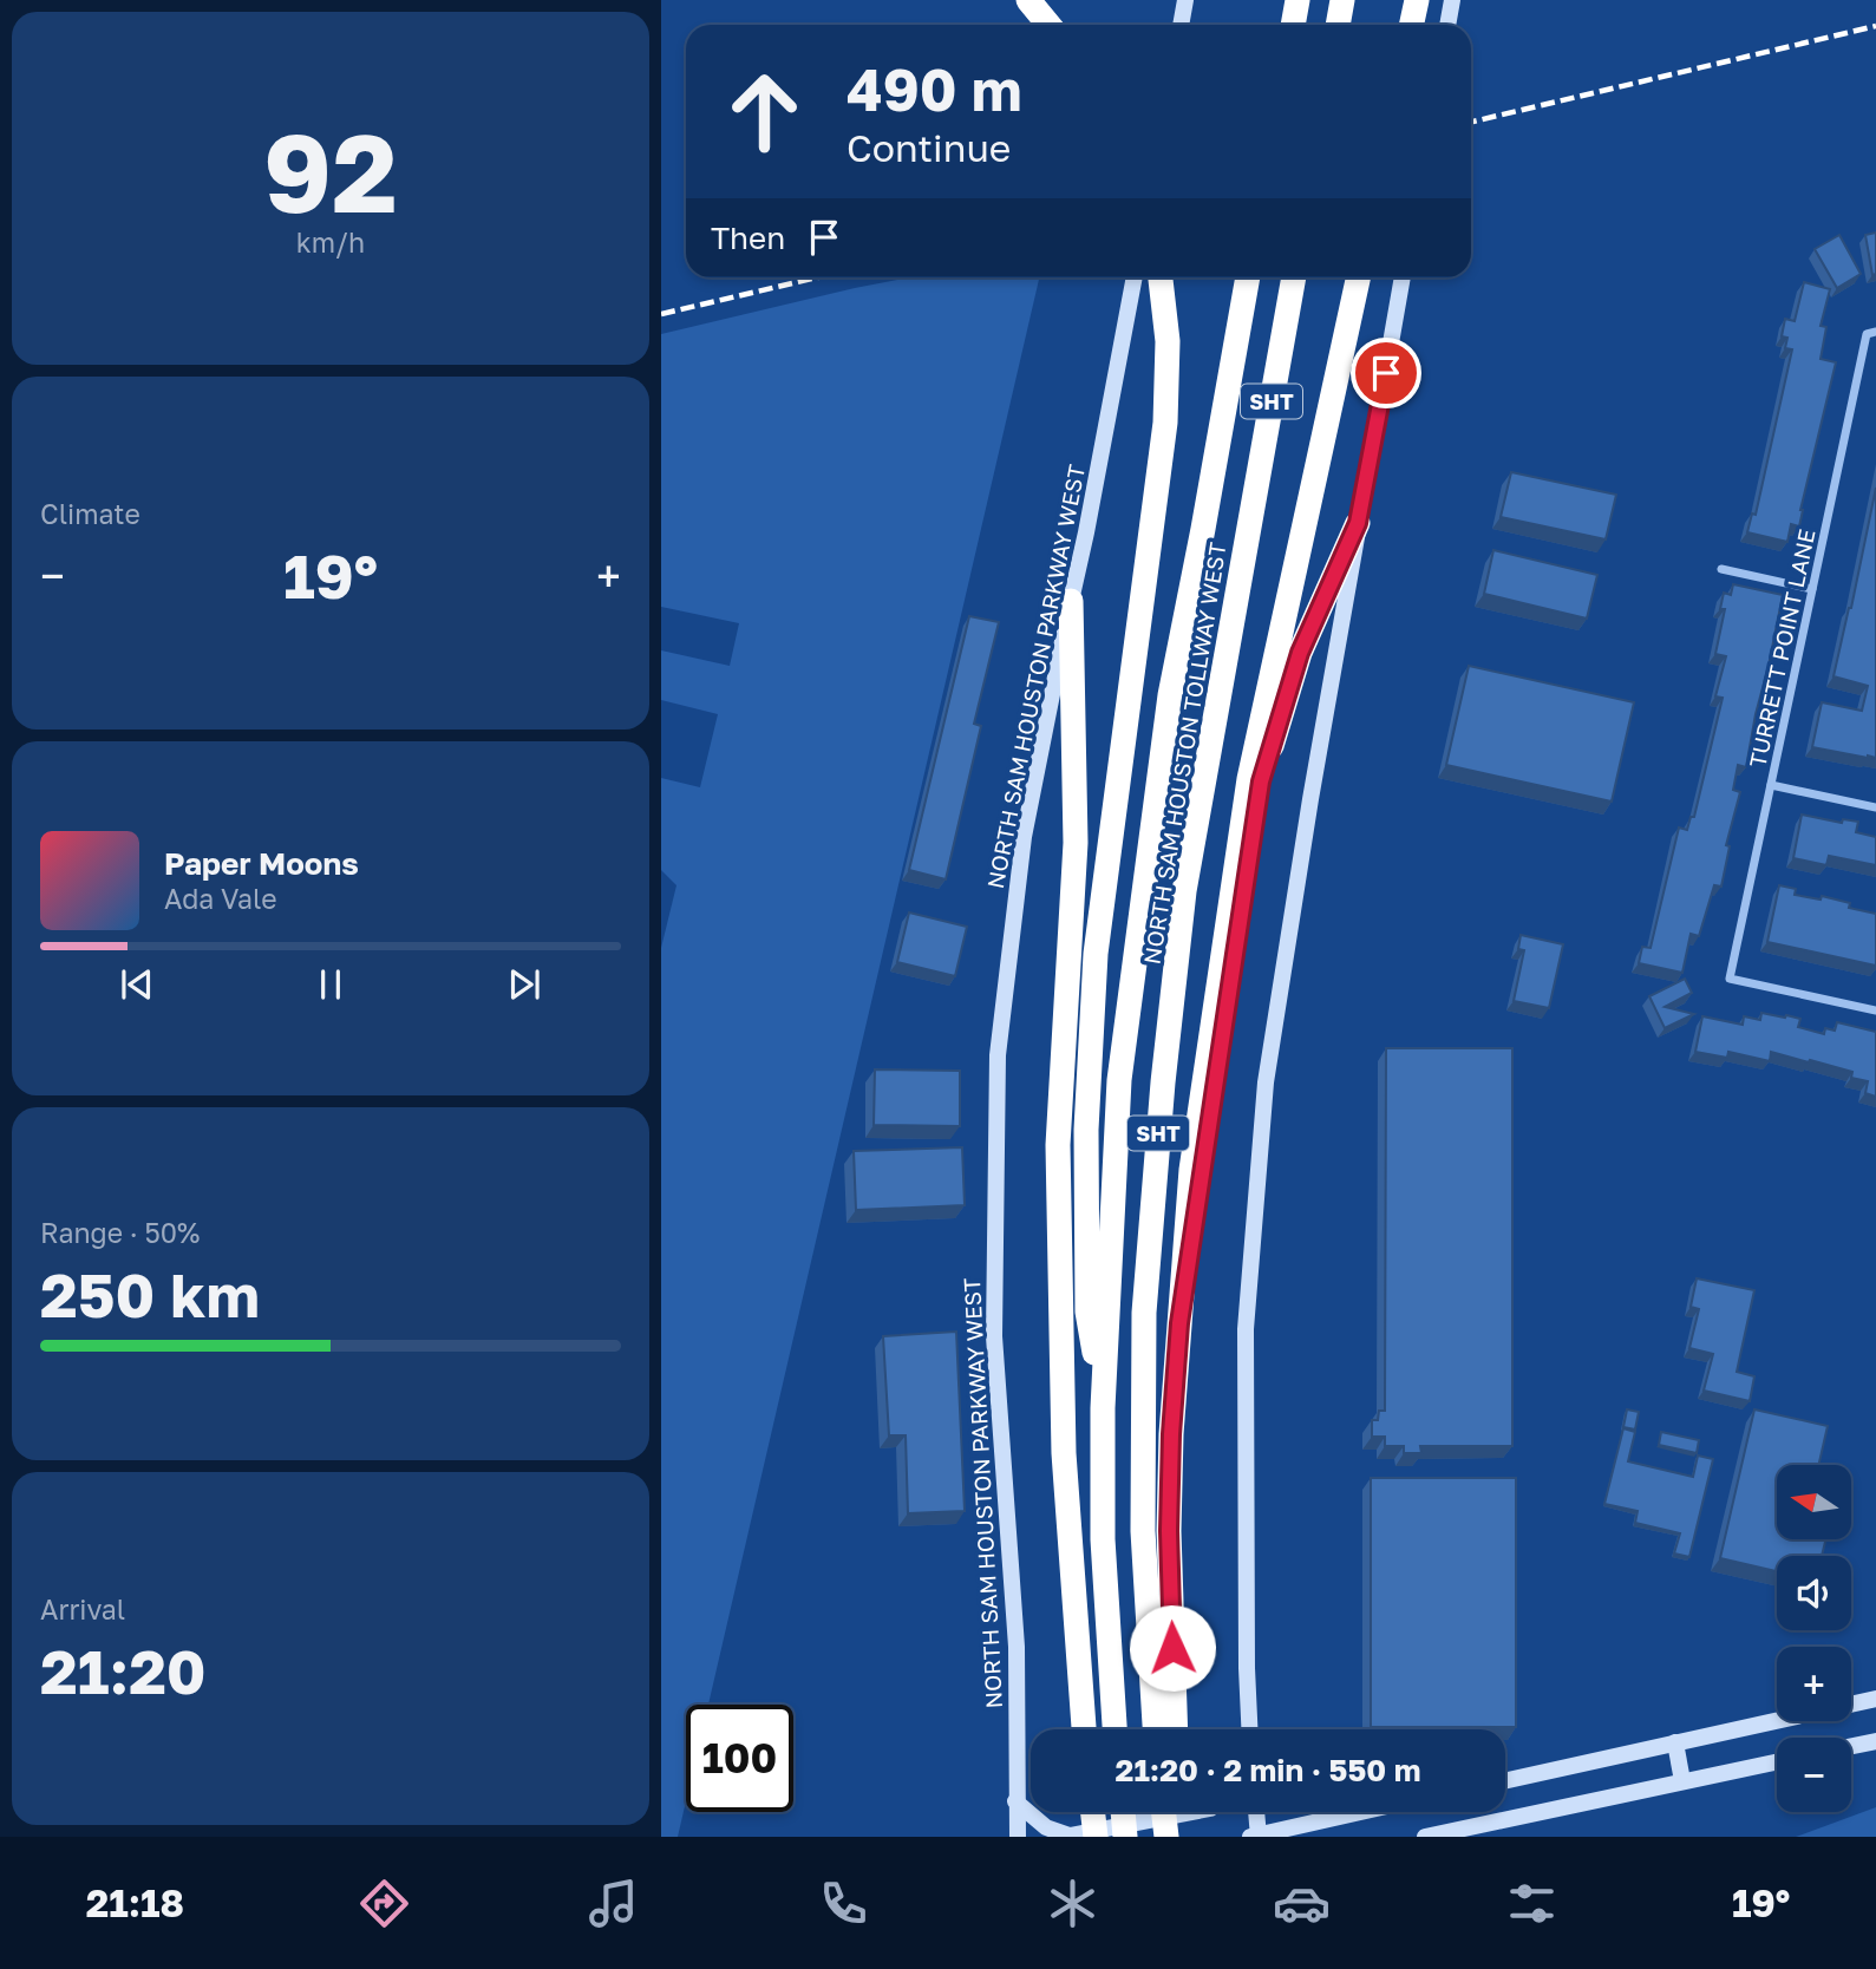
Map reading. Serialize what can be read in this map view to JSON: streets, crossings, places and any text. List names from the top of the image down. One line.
{"streets":{"highway":["SHT","NORTH SAM HOUSTON TOLLWAY WEST"],"main road":["NORTH SAM HOUSTON PARKWAY WEST"],"street":["TURRETT POINT LANE"]},"north":"left","page":{"tile":[["92","km/h"],"Climate",["Range · 50%","250 km"],["Arrival","21:20"]],"turn":["490 m","Continue"],"then":"Then","heat":["−","19°","+"],"song":["Paper Moons","Ada Vale"],"map_buttons":["+","−"],"limit":"100","trip":"21:20 · 2 min · 550 m","tabs":["21:18","19°"]}}
